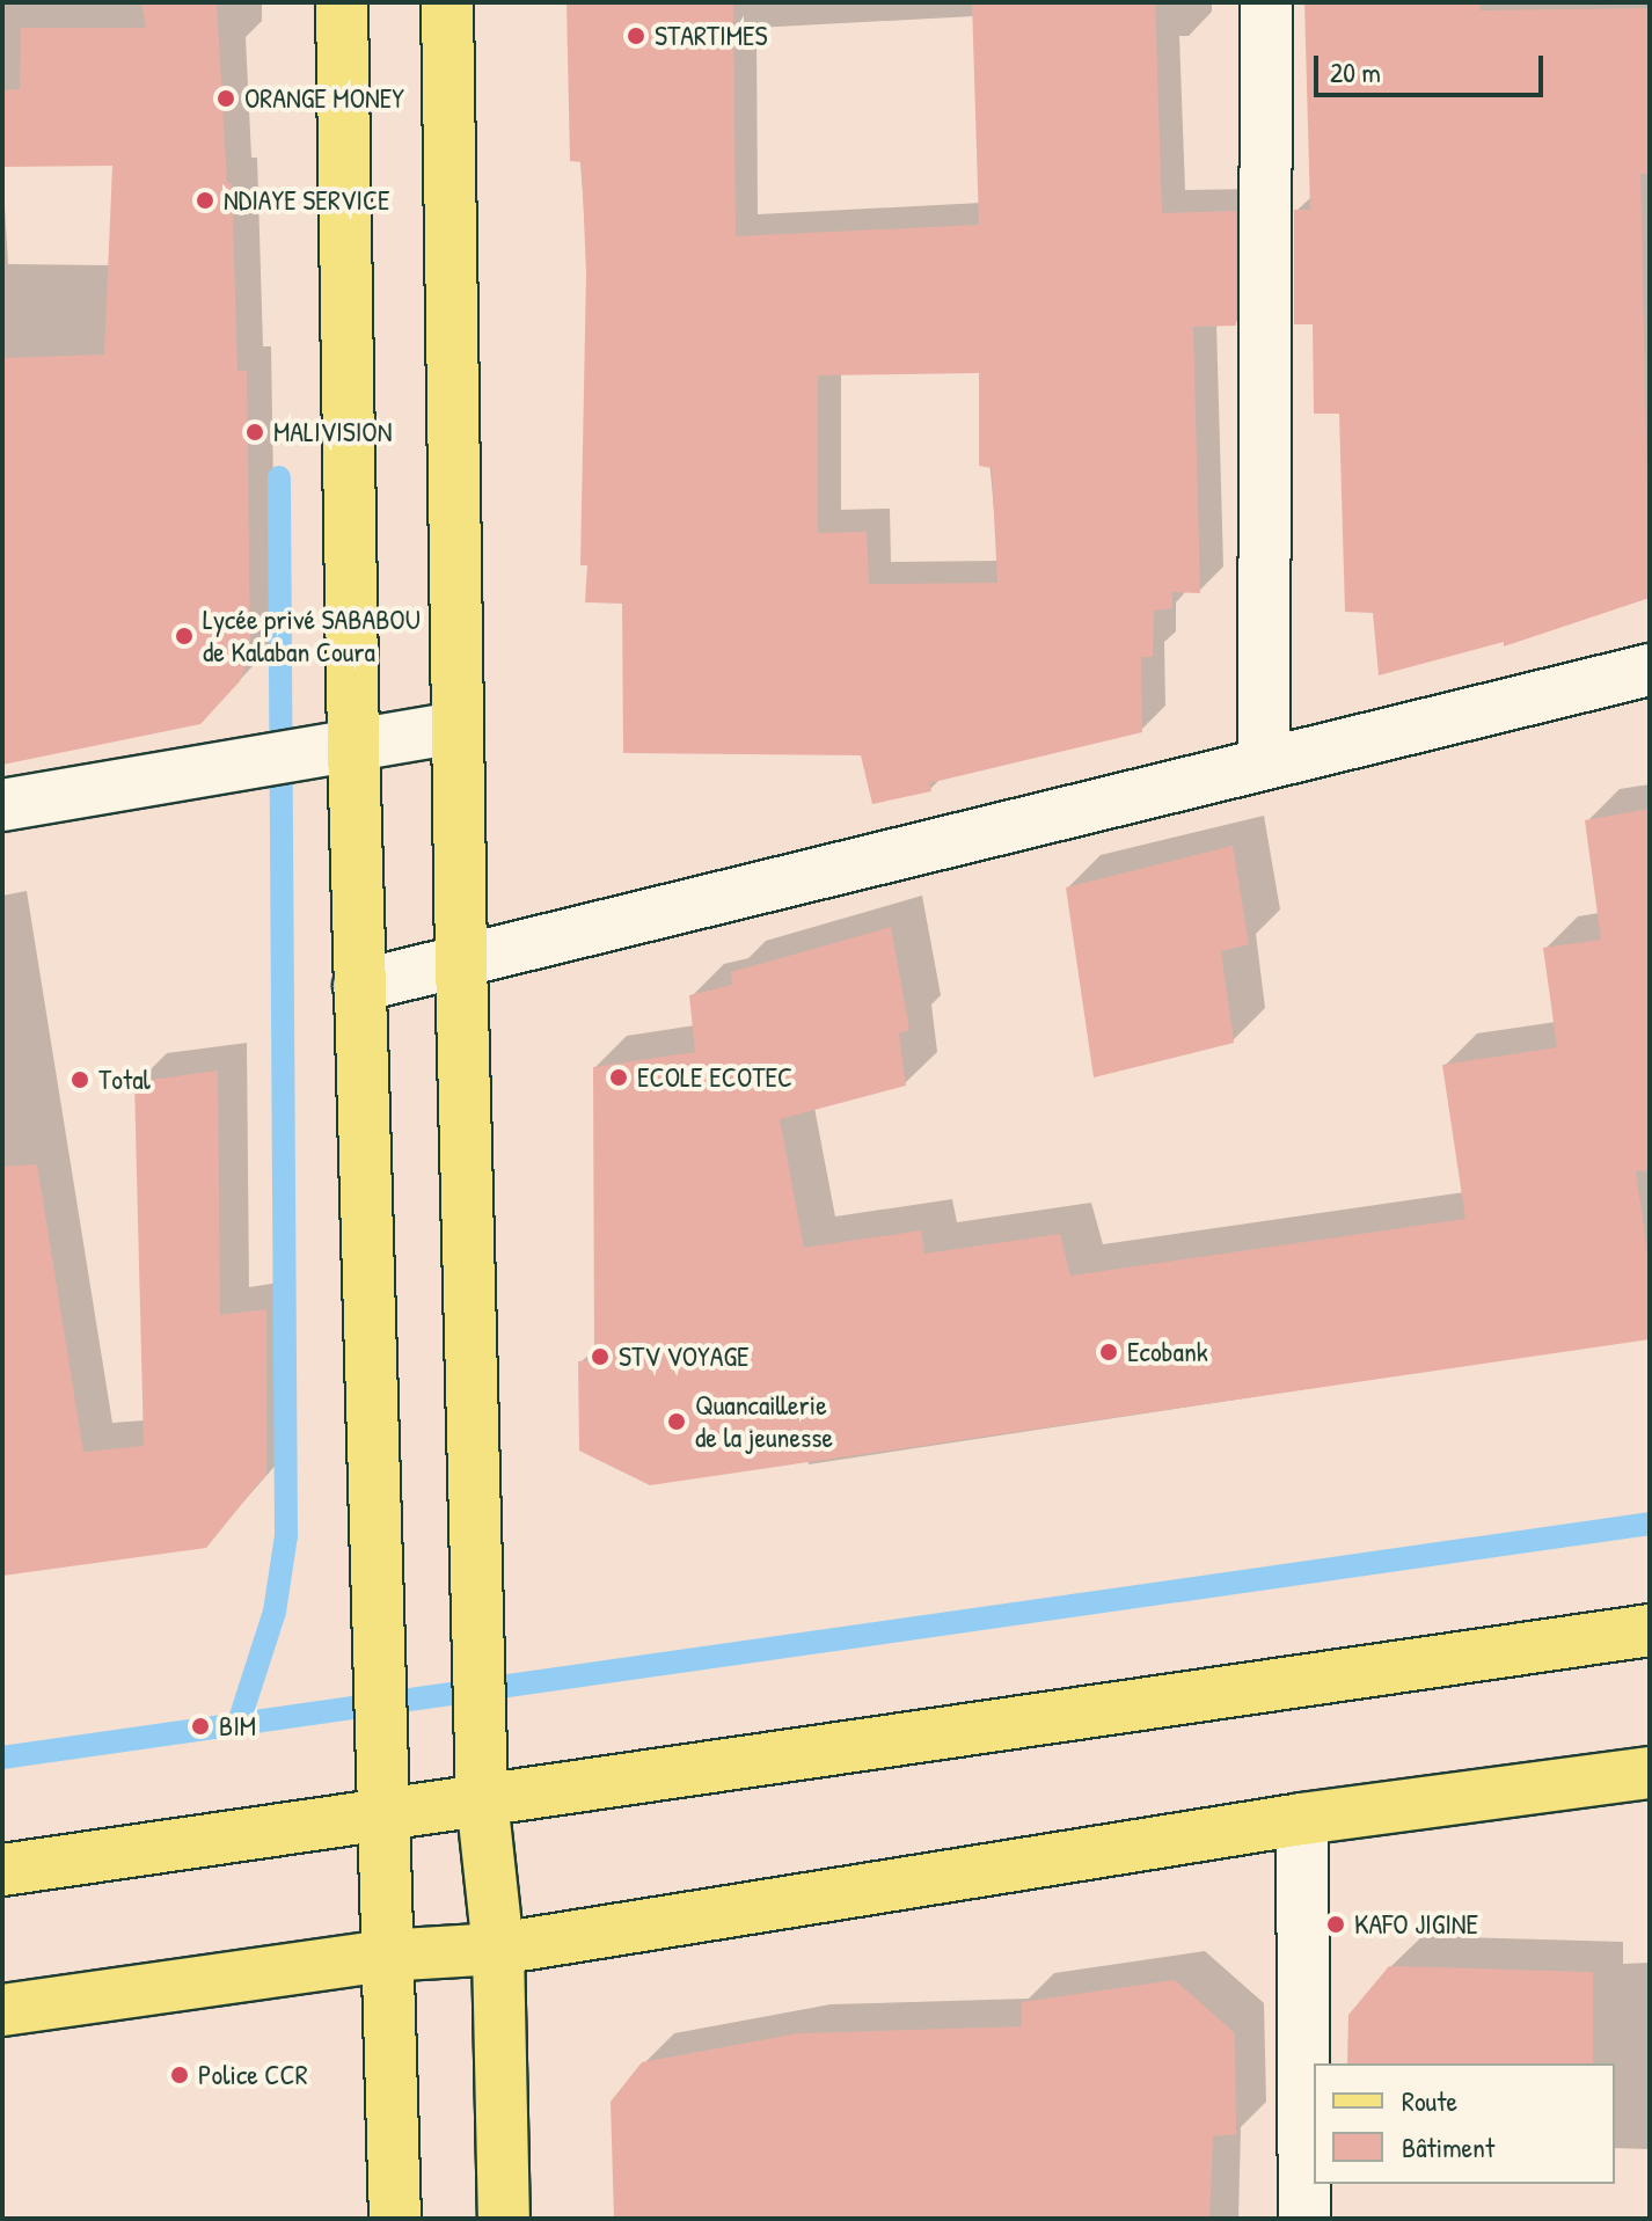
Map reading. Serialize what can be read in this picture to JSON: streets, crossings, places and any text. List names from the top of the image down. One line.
{"places":["STARTIMES","ORANGE MONEY","NDIAYE SERVICE","MALIVISION","Lycée privé SABABOU de Kalaban Coura","ECOLE ECOTEC","Total","Ecobank","STV VOYAGE","Quancaillerie de la jeunesse","BIM","KAFO JIGINE","Police CCR"],"legend":["Route","Bâtiment"],"scale_bar":"20 m"}
